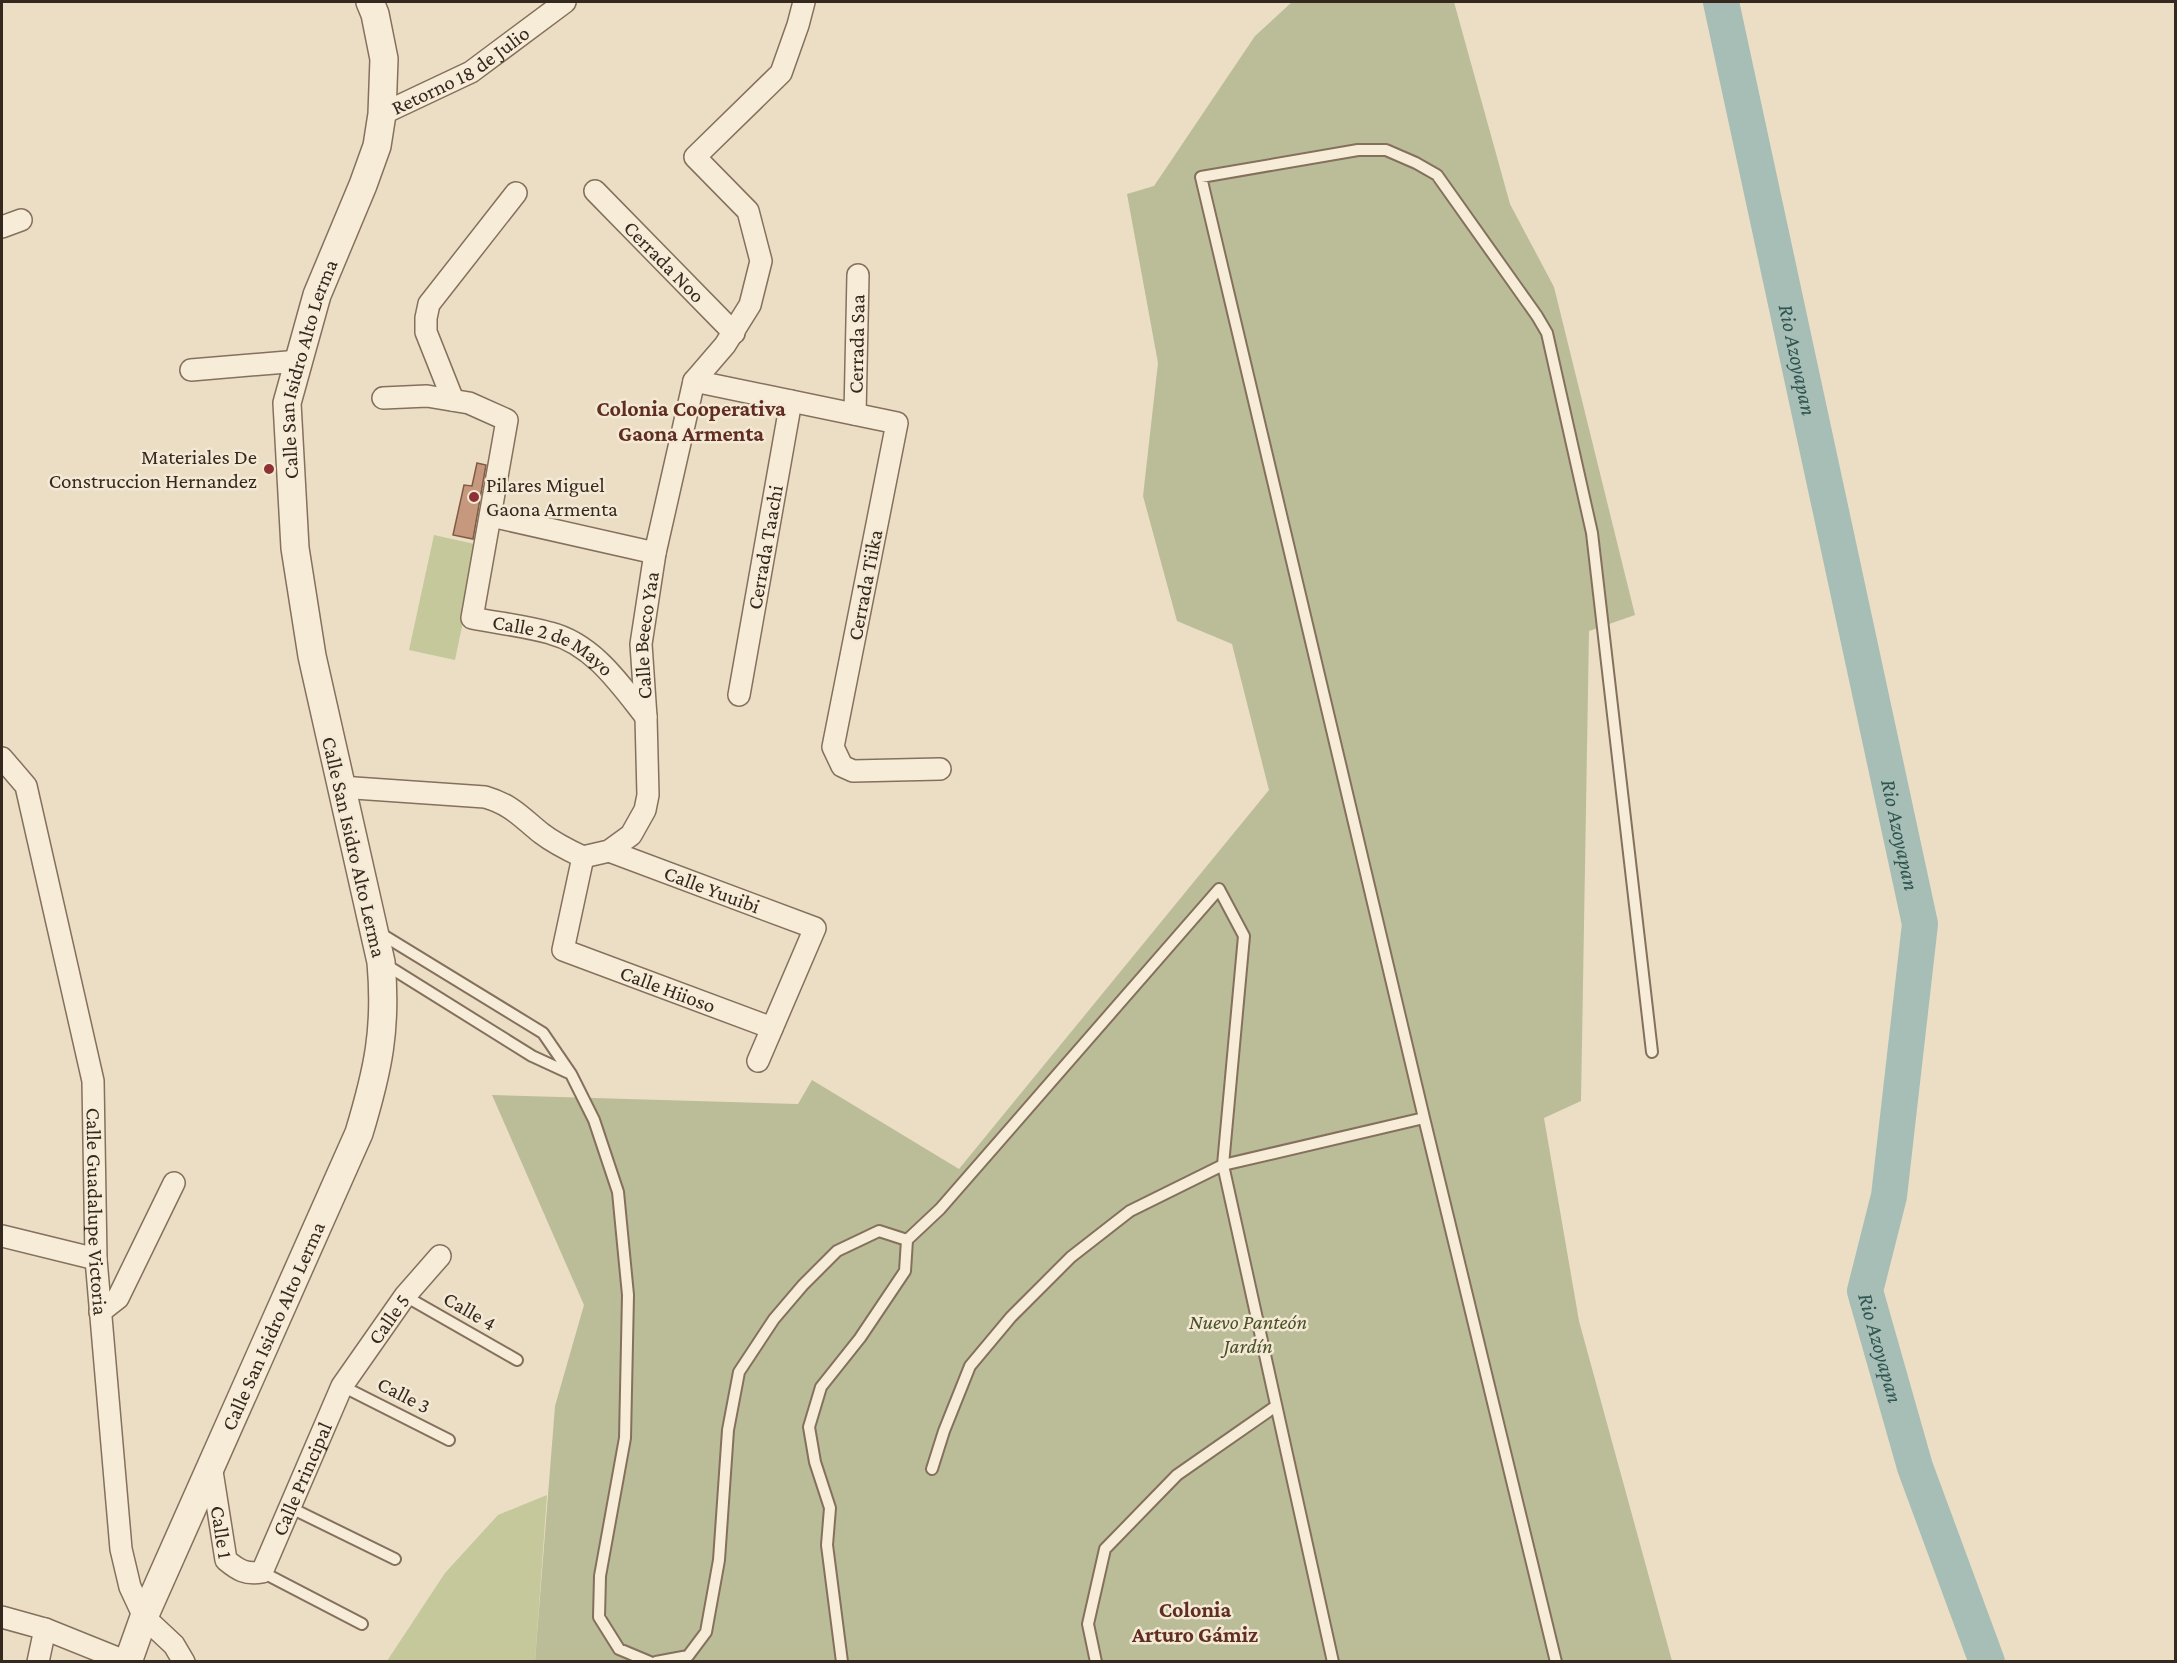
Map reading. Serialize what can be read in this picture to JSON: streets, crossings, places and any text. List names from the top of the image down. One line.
{"streets":{"street":["Retorno 18 de Julio","Cerrada Noo","Cerrada Saa","Calle San Isidro Alto Lerma","Cerrada Taachi","Cerrada Tiika","Calle Beeco Yaa","Calle 2 de Mayo","Calle Yuuibi","Calle Hiioso","Calle Guadalupe Victoria","Calle 5","Calle Principal","Calle 1"],"lane":["Calle 4","Calle 3"]},"crossings":[["Retorno 18 de Julio","Calle San Isidro Alto Lerma"],["Cerrada Saa","Cerrada Tiika"],["Calle San Isidro Alto Lerma","Calle Guadalupe Victoria"],["Calle San Isidro Alto Lerma","Calle 1"],["Calle Beeco Yaa","Calle 2 de Mayo"],["Calle Beeco Yaa","Calle Yuuibi"],["Calle Beeco Yaa","Calle Hiioso"],["Calle Yuuibi","Calle Hiioso"],["Calle 4","Calle 5"],["Calle 5","Calle 3"],["Calle 5","Calle Principal"],["Calle 3","Calle Principal"],["Calle Principal","Calle 1"]],"districts":["Colonia Cooperativa Gaona Armenta","Colonia Arturo Gámiz"],"water":["Rio Azoyapan"],"parks":["Nuevo Panteón Jardín"],"places":["Materiales De Construccion Hernandez","Pilares Miguel Gaona Armenta"]}
